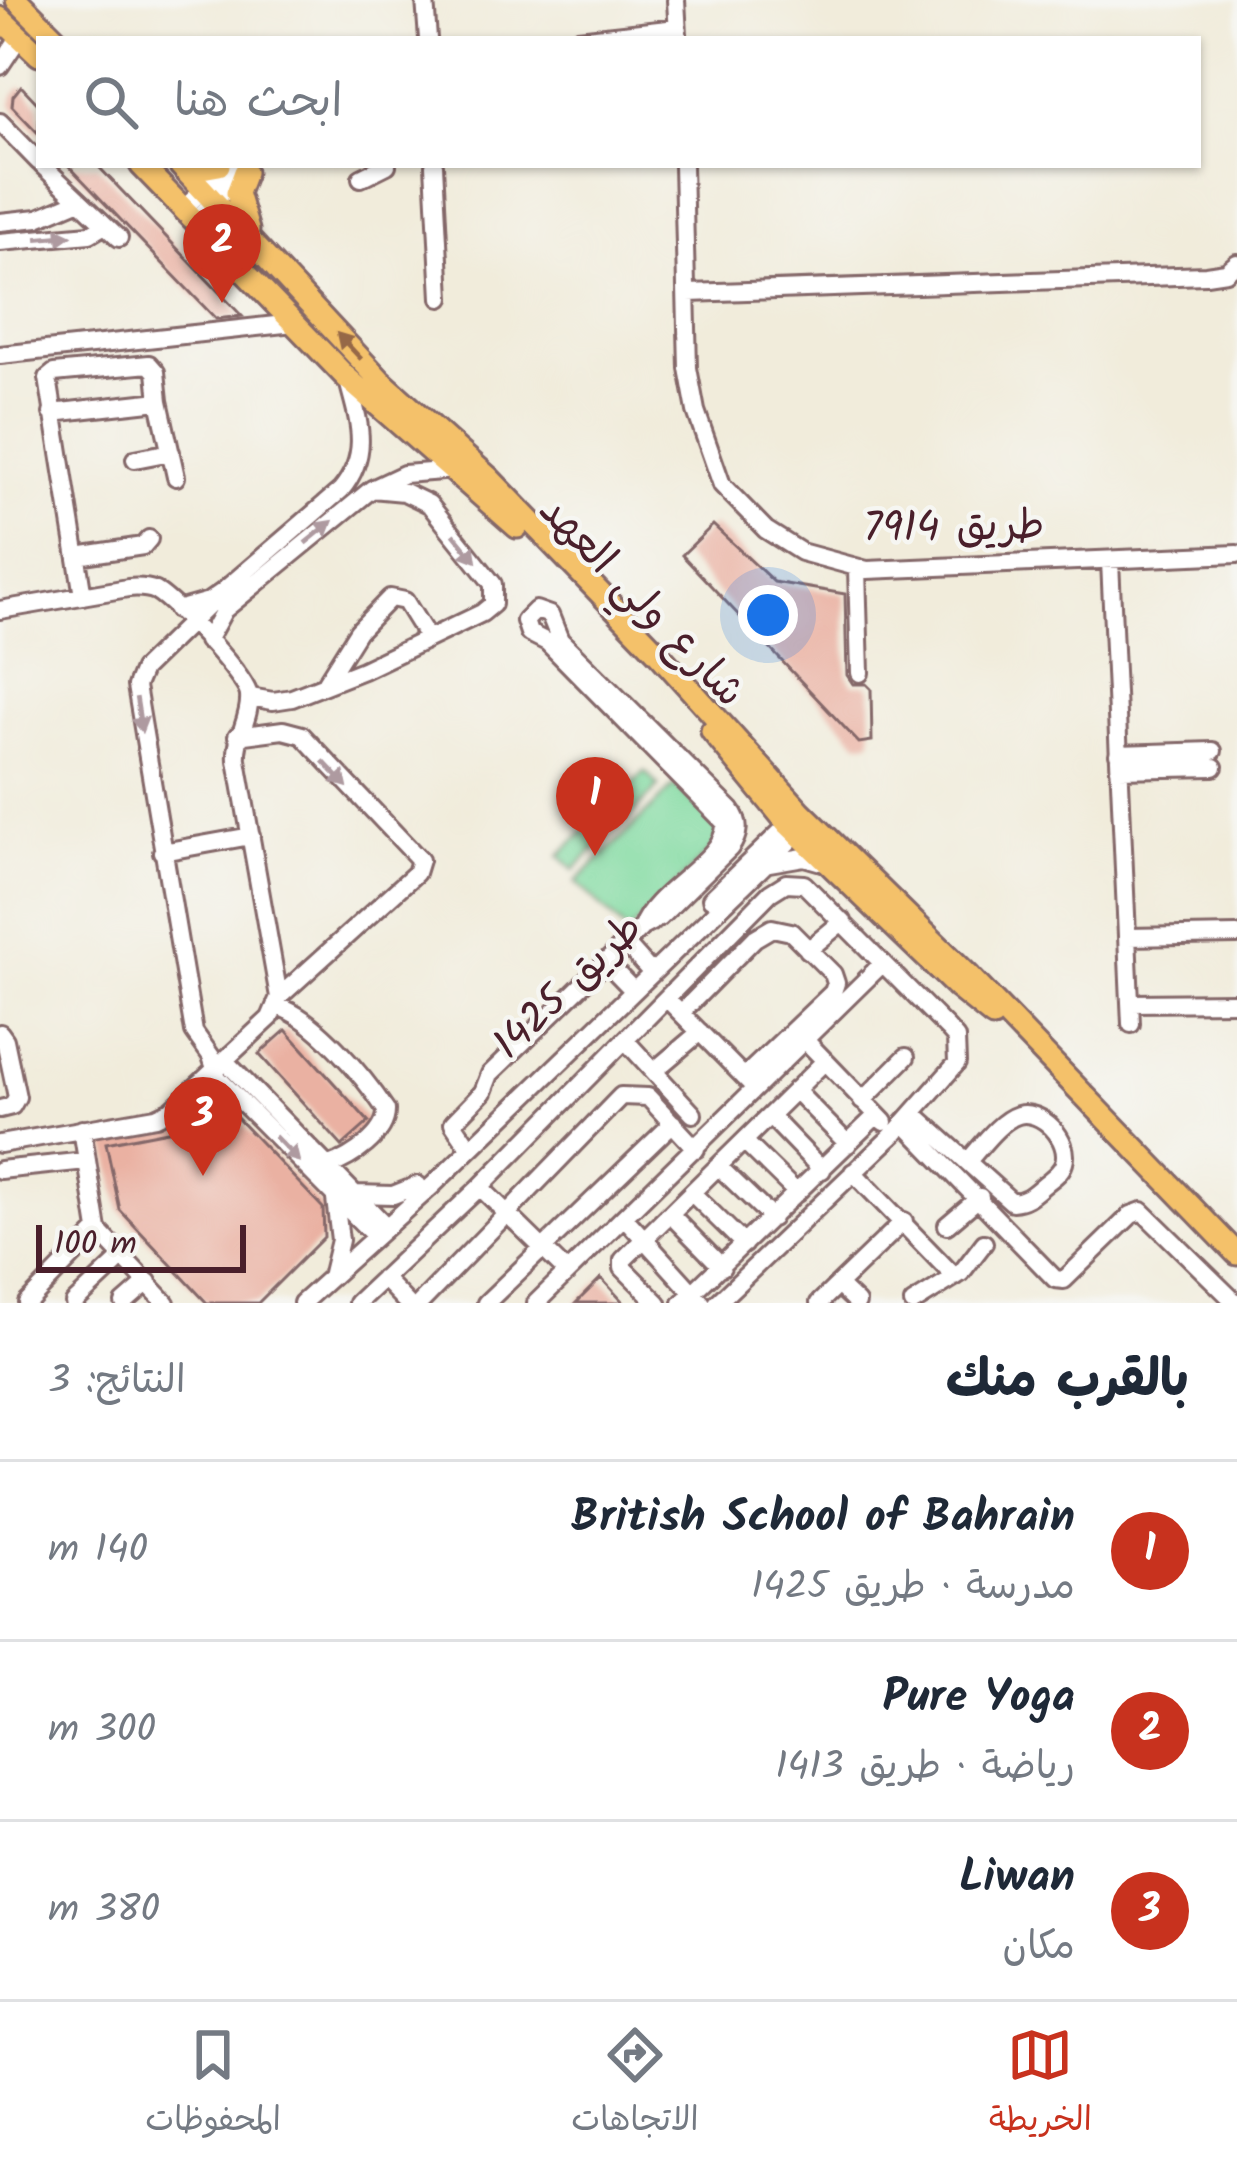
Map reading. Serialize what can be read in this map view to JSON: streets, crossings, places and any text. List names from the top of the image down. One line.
{"streets":{"main road":["شارع ولي العهد"],"street":["طريق 7914","طريق 1425"]},"crossings":[["شارع ولي العهد","طريق 1425"]],"scale_bar":"100 m","page":{"search":"ابحث هنا","pins":["2","1","3"],"scale":"100 m","heading":["بالقرب منك","النتائج: 3"],"list":[{"mark":"1","name":"British School of Bahrain","note":"مدرسة · طريق 1425","value":"140 m"},{"mark":"2","name":"Pure Yoga","note":"رياضة · طريق 1413","value":"300 m"},{"mark":"3","name":"Liwan","note":"مكان","value":"380 m"}],"nav":["الخريطة","الاتجاهات","المحفوظات"]}}
